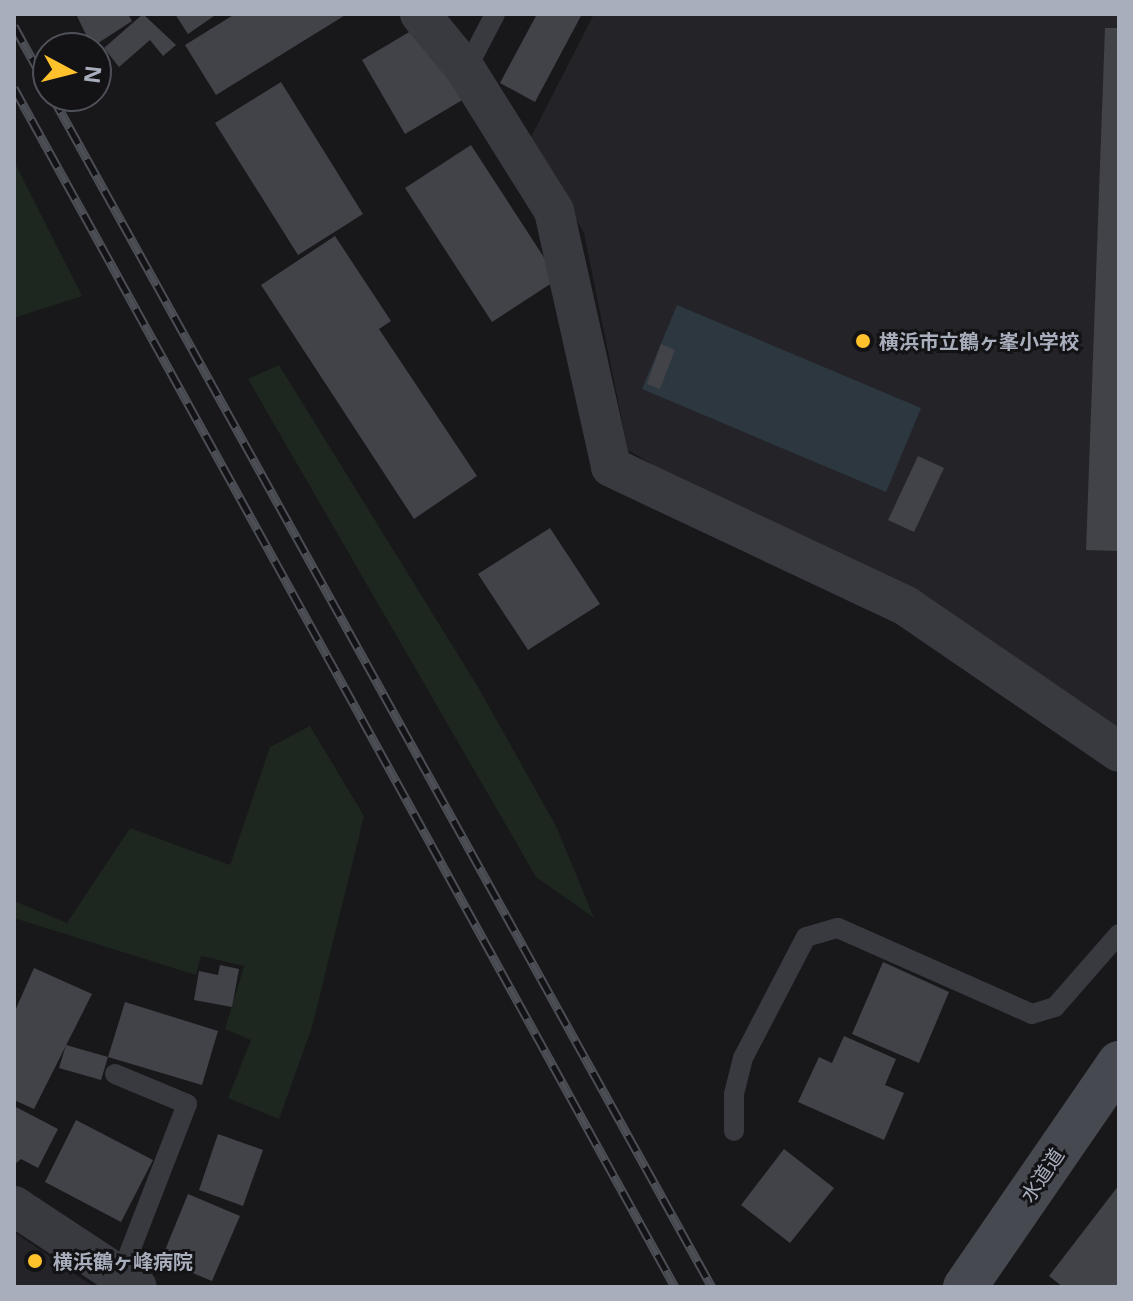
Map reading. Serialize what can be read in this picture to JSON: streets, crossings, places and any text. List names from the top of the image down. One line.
{"streets":{"street":["水道道"]},"places":["横浜市立鶴ヶ峯小学校","横浜鶴ヶ峰病院"],"north":"right"}
